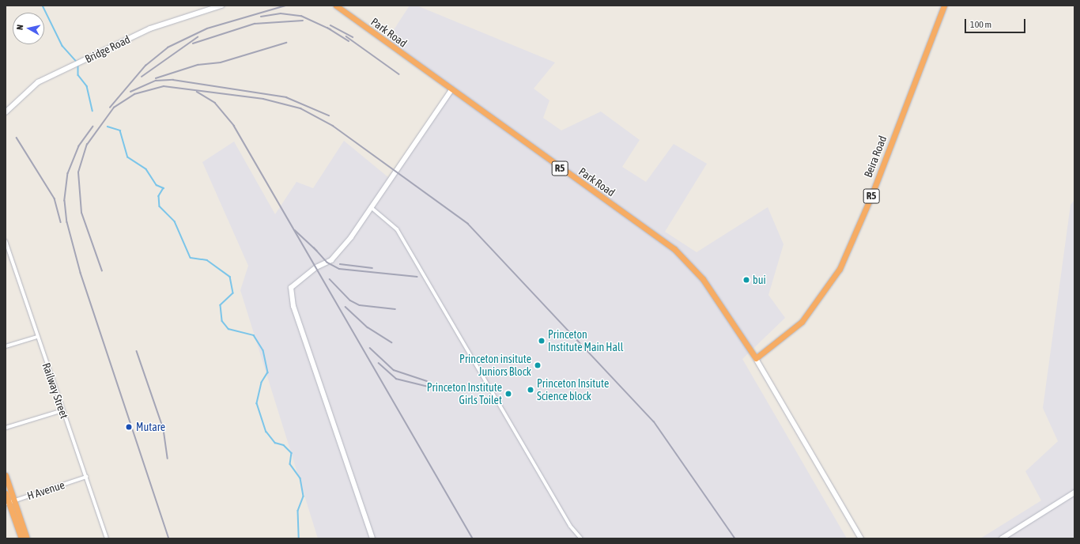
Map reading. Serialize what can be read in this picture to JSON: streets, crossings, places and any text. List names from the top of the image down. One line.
{"streets":{"highway":["Park Road","Beira Road","R5"],"street":["Bridge Road","Railway Street","H Avenue"]},"crossings":[["Park Road","Beira Road"],["Railway Street","H Avenue"]],"places":["bui","Princeton Institute Main Hall","Princeton insitute Juniors Block","Princeton Insitute Science block","Princeton Institute Girls Toilet","Mutare"],"scale_bar":"100 m","north":"left"}
